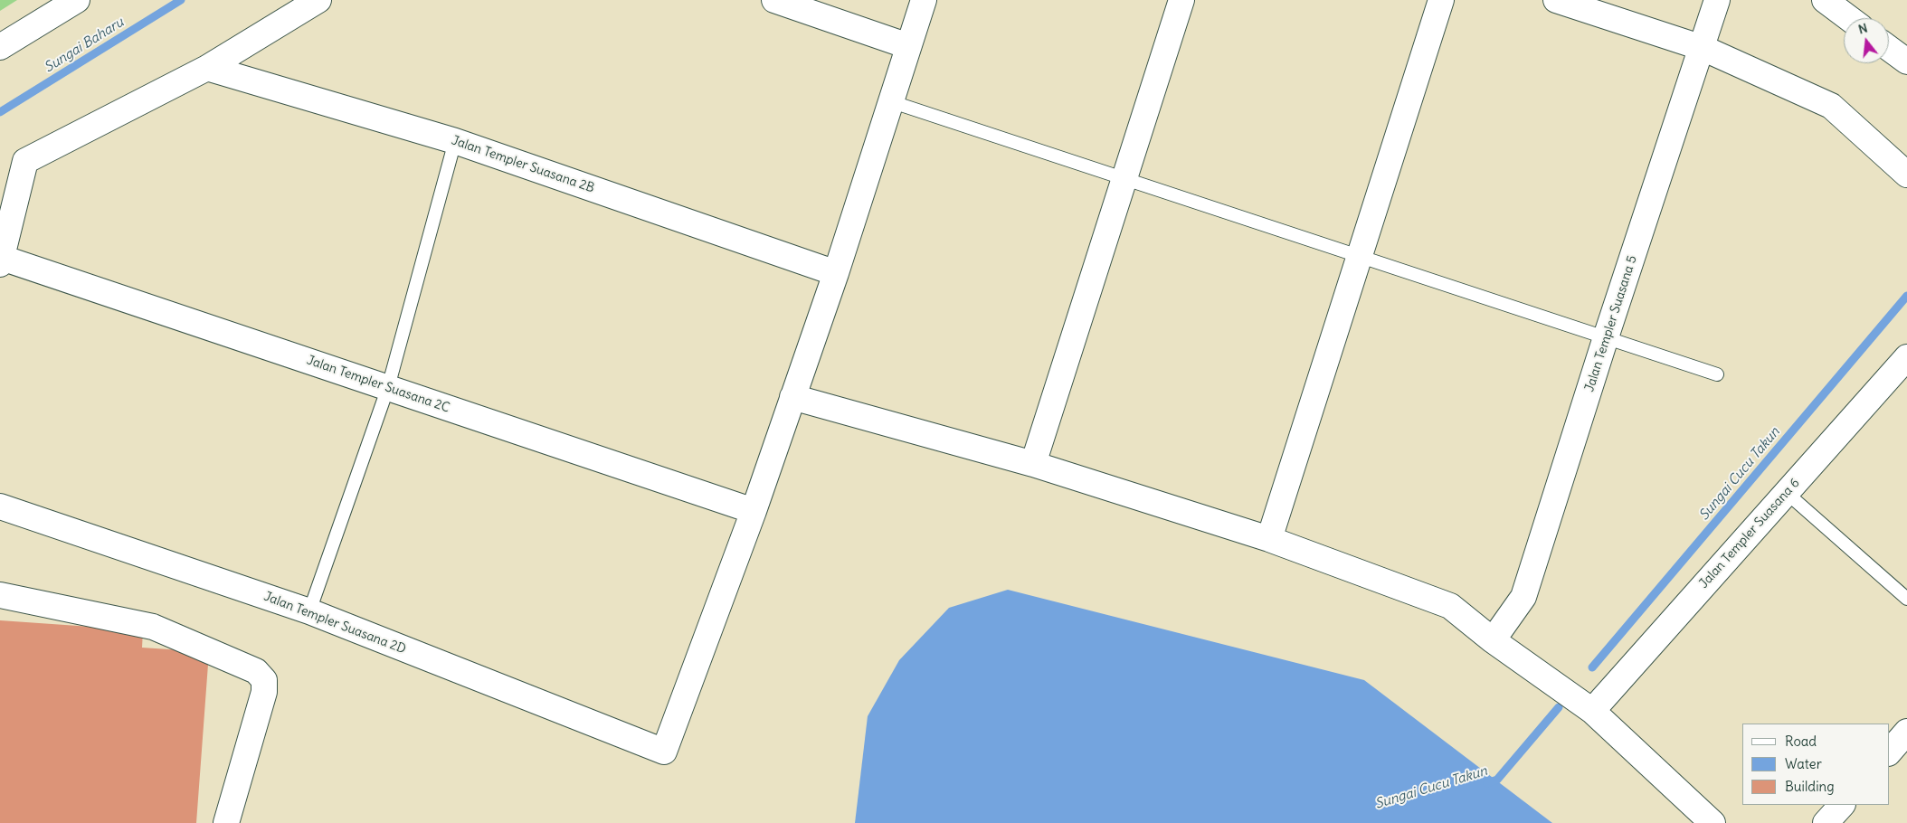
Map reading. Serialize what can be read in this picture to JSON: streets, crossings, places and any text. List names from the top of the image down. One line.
{"streets":{"street":["Jalan Templer Suasana 2B","Jalan Templer Suasana 5","Jalan Templer Suasana 2C","Jalan Templer Suasana 6","Jalan Templer Suasana 2D"]},"crossings":[["Jalan Templer Suasana 2C","Jalan Templer Suasana 2D"]],"water":["Sungai Baharu","Sungai Cucu Takun"],"legend":["Road","Water","Building"],"north":"top"}
